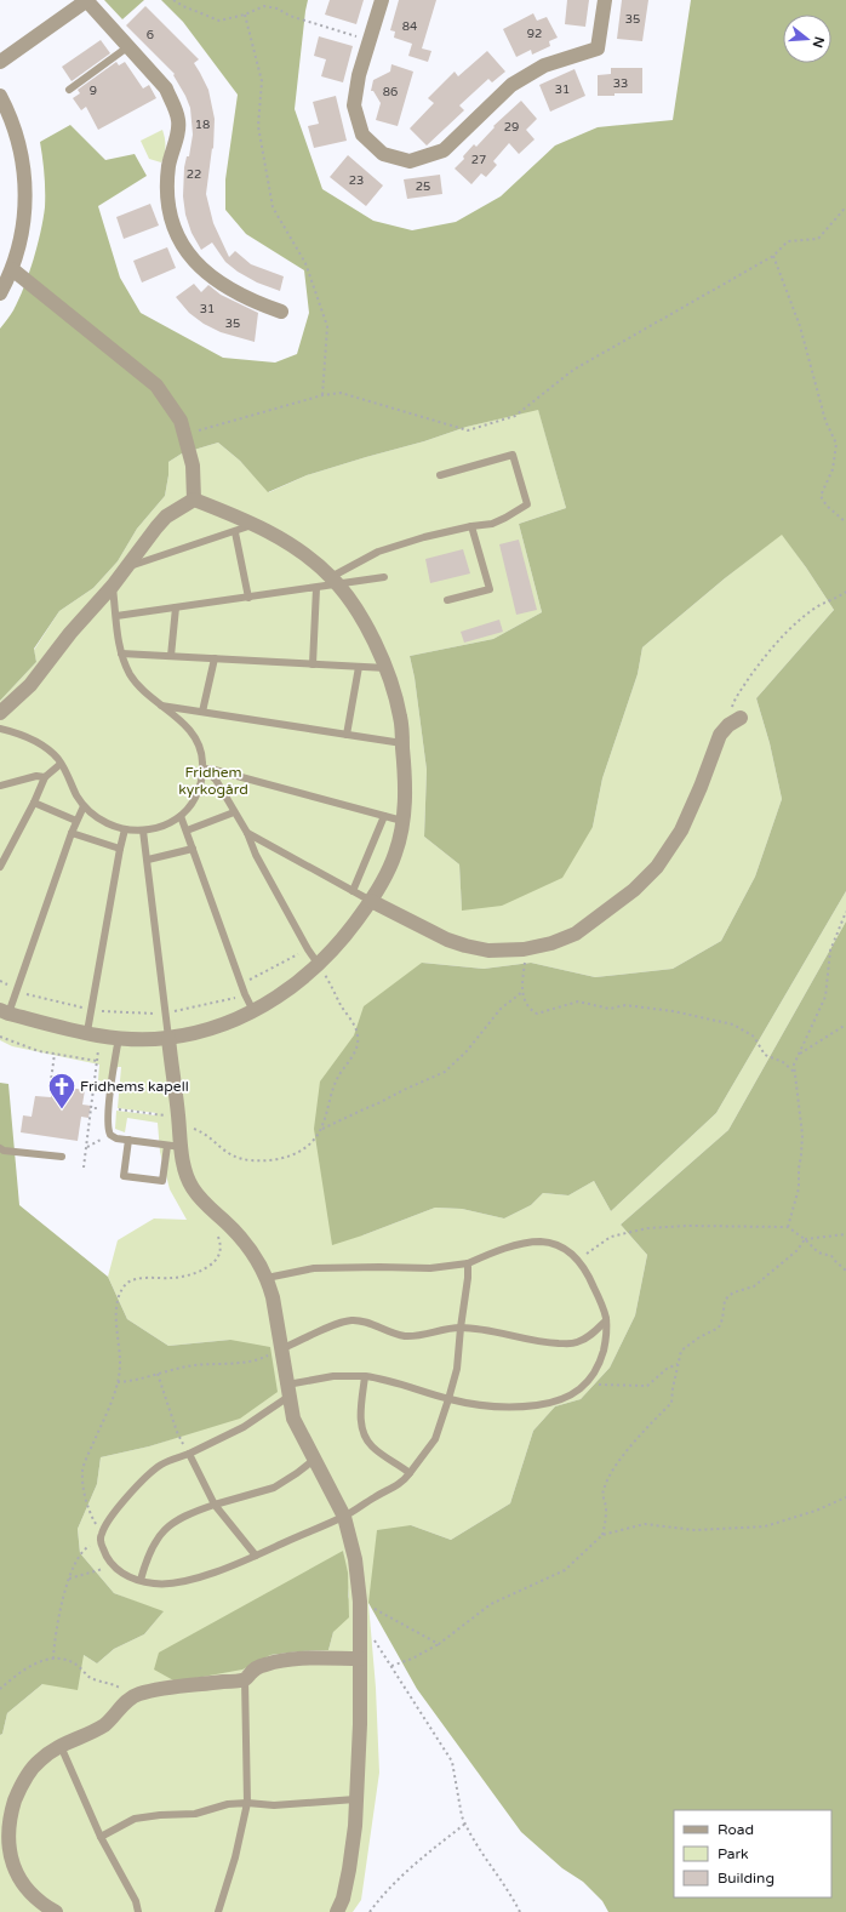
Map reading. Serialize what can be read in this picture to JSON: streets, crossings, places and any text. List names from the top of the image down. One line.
{"parks":["Fridhem kyrkogård"],"places":{"church":["Fridhems kapell"]},"house_numbers":["35","84","92","6","33","31","9","86","18","29","27","22","23","25","31","35"],"legend":["Road","Park","Building"],"north":"right"}
